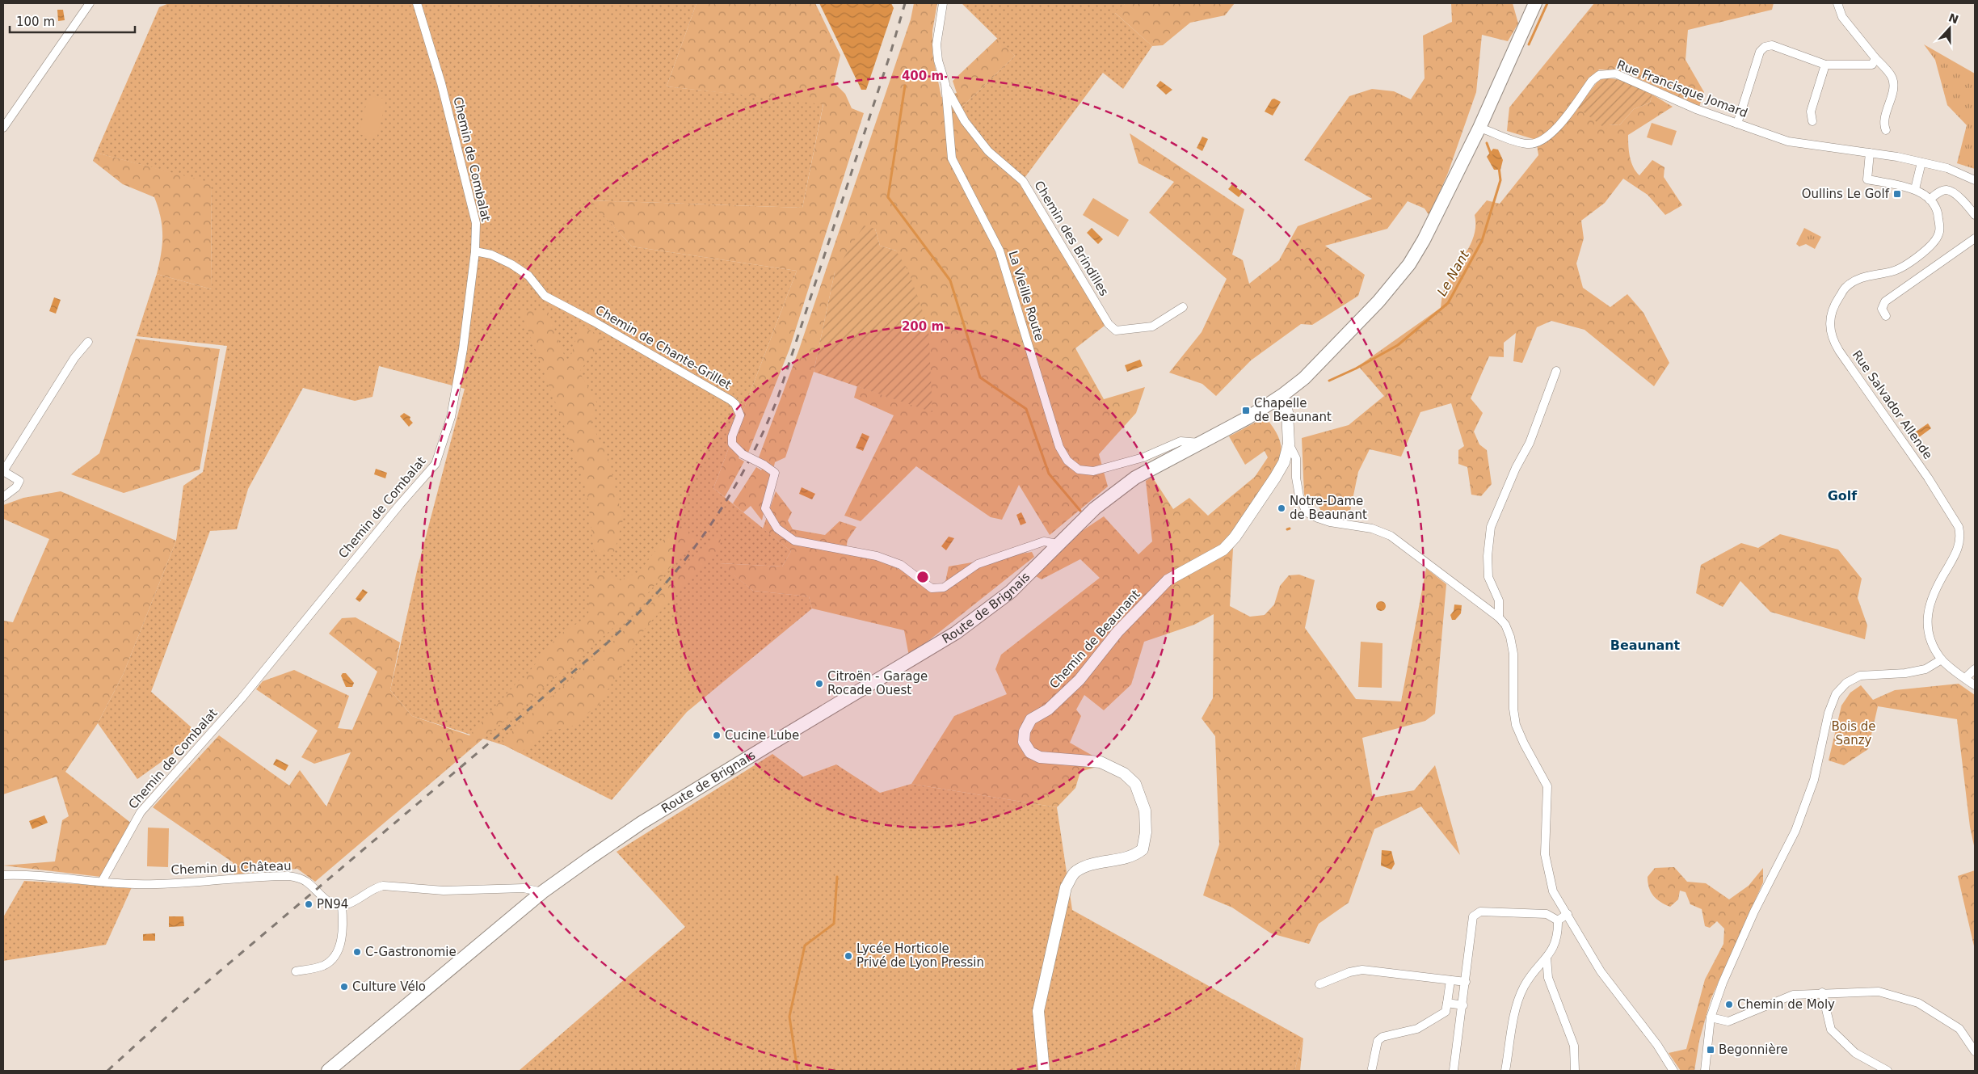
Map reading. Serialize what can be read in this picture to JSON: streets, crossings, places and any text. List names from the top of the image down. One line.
{"streets":{"main road":["Route de Brignais"],"street":["Rue Francisque Jomard","Chemin de Combalat","Chemin des Brindilles","La Vieille Route","Chemin de Chante-Grillet","Rue Salvador Allende","Chemin de Beaunant","Chemin du Château"]},"crossings":[["Rue Francisque Jomard","Rue Salvador Allende"],["Rue Francisque Jomard","Route de Brignais"],["Chemin de Combalat","Chemin de Chante-Grillet"],["Chemin de Combalat","Chemin du Château"],["Chemin des Brindilles","La Vieille Route"],["La Vieille Route","Route de Brignais"],["Chemin de Chante-Grillet","Route de Brignais"],["Route de Brignais","Chemin de Beaunant"]],"districts":["Golf","Beaunant"],"water":["Le Nant"],"parks":["Bois de Sanzy"],"places":{"transit":["Oullins Le Golf","Chapelle de Beaunant","Begonnière"],"other":["Notre-Dame de Beaunant","Citroën - Garage Rocade Ouest","Cucine Lube","PN94","C-Gastronomie","Lycée Horticole Privé de Lyon Pressin","Culture Vélo","Chemin de Moly"]},"scale_bar":"100 m","north":"top","rings":["400 m","200 m"]}
